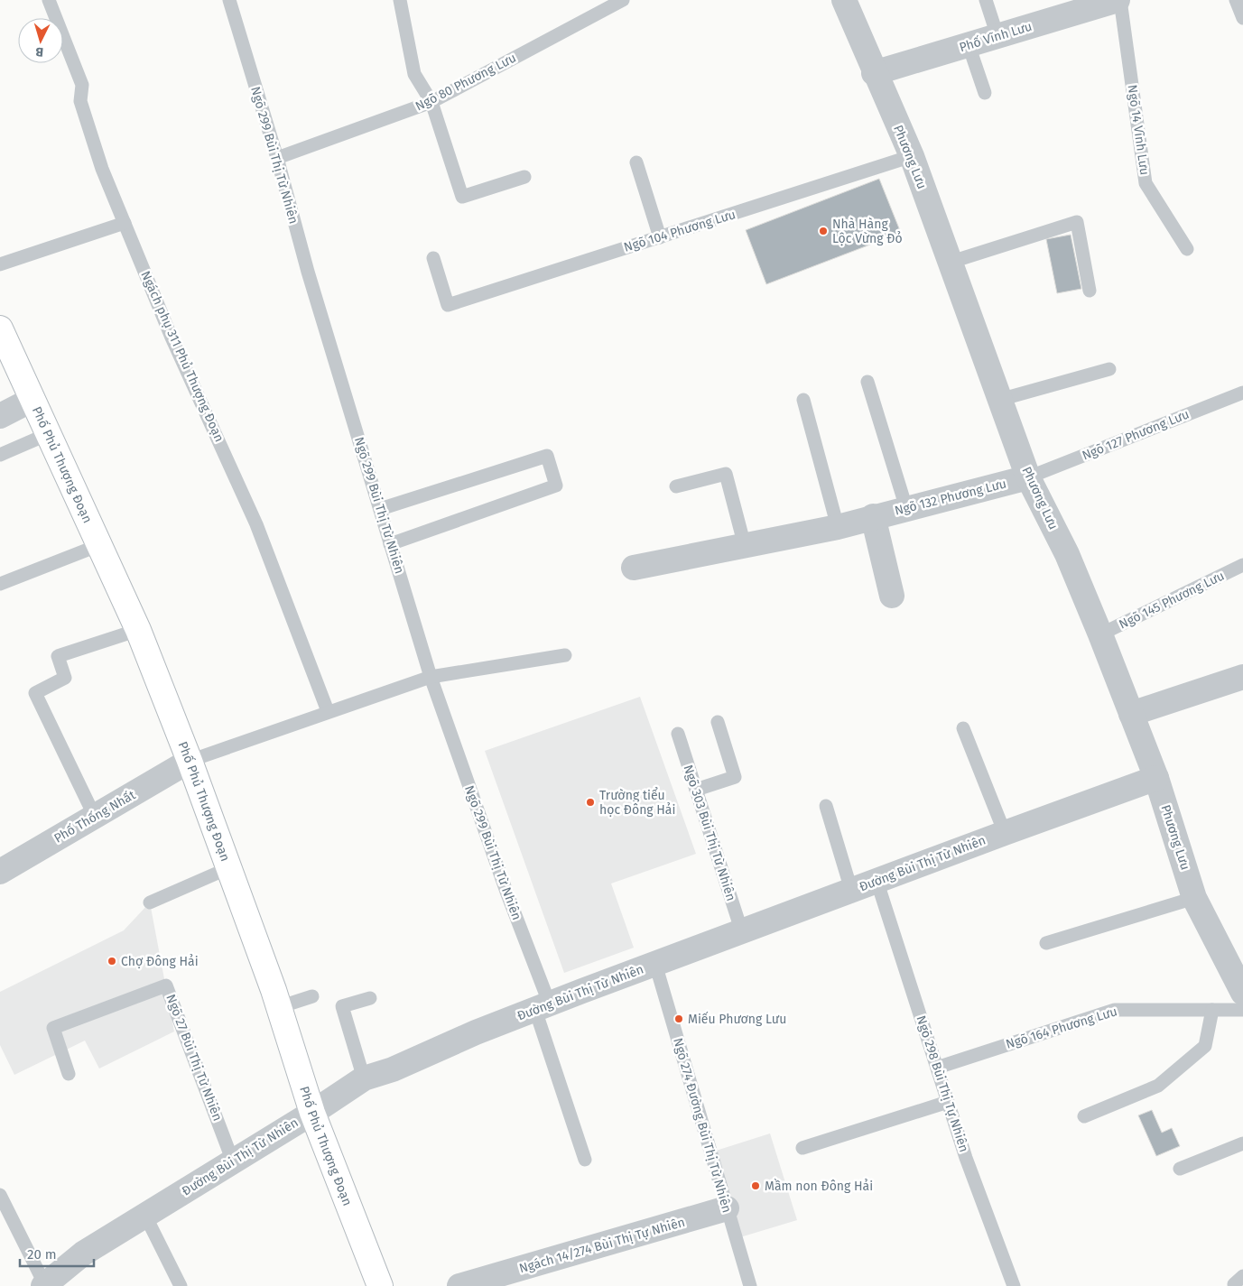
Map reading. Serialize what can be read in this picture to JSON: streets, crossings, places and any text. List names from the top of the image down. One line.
{"streets":{"main road":["Phố Phủ Thượng Đoạn"],"street":["Phố Vĩnh Lưu","Phương Lưu","Ngõ 132 Phương Lưu","Phố Thống Nhất","Đường Bùi Thị Từ Nhiên","Ngách 14/274 Bùi Thị Tự Nhiên"],"lane":["Ngõ 80 Phương Lưu","Ngõ 14 Vĩnh Lưu","Ngõ 299 Bùi Thị Từ Nhiên","Ngõ 104 Phương Lưu","Ngách phụ 311 Phủ Thượng Đoạn","Ngõ 127 Phương Lưu","Ngõ 145 Phương Lưu","Ngõ 303 Bùi Thị Từ Nhiên","Ngõ 164 Phương Lưu","Ngõ 27 Bùi Thị Từ Nhiên","Ngõ 298 Bùi Thị Tự Nhiên","Ngõ 274 Đường Bùi Thị Từ Nhiên"]},"crossings":[["Phố Vĩnh Lưu","Ngõ 14 Vĩnh Lưu"],["Phố Vĩnh Lưu","Phương Lưu"],["Ngõ 80 Phương Lưu","Ngõ 299 Bùi Thị Từ Nhiên"],["Ngõ 299 Bùi Thị Từ Nhiên","Đường Bùi Thị Từ Nhiên"],["Phương Lưu","Ngõ 104 Phương Lưu"],["Phương Lưu","Ngõ 127 Phương Lưu"],["Phương Lưu","Ngõ 132 Phương Lưu"],["Phương Lưu","Ngõ 145 Phương Lưu"],["Phương Lưu","Đường Bùi Thị Từ Nhiên"],["Ngõ 127 Phương Lưu","Ngõ 132 Phương Lưu"],["Phố Phủ Thượng Đoạn","Phố Thống Nhất"],["Phố Phủ Thượng Đoạn","Đường Bùi Thị Từ Nhiên"],["Ngõ 303 Bùi Thị Từ Nhiên","Đường Bùi Thị Từ Nhiên"],["Đường Bùi Thị Từ Nhiên","Ngõ 27 Bùi Thị Từ Nhiên"],["Đường Bùi Thị Từ Nhiên","Ngõ 298 Bùi Thị Tự Nhiên"],["Đường Bùi Thị Từ Nhiên","Ngõ 274 Đường Bùi Thị Từ Nhiên"],["Ngõ 164 Phương Lưu","Ngõ 298 Bùi Thị Tự Nhiên"],["Ngõ 274 Đường Bùi Thị Từ Nhiên","Ngách 14/274 Bùi Thị Tự Nhiên"]],"places":["Nhà Hàng Lộc Vừng Đỏ","Trường tiểu học Đông Hải","Chợ Đông Hải","Miếu Phương Lưu","Mầm non Đông Hải"],"scale_bar":"20 m","north":"bottom"}
